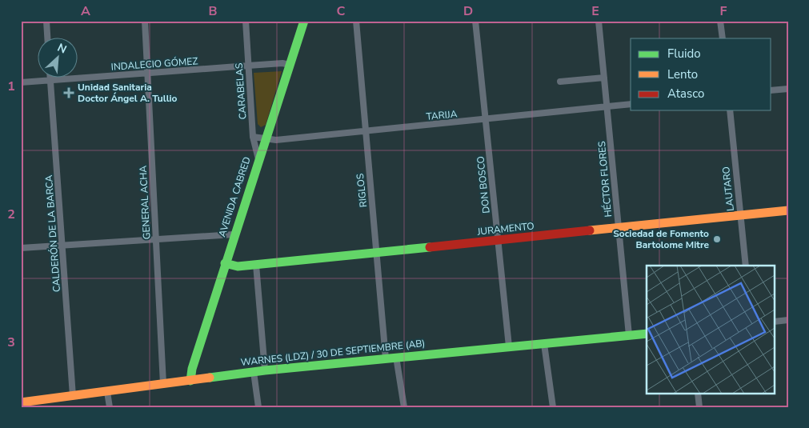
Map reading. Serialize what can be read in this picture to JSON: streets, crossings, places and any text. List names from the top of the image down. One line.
{"streets":{"street":["INDALECIO GÓMEZ","CARABELAS","TARIJA","HÉCTOR FLORES","DON BOSCO","LAUTARO","RIGLOS","AVENIDA CABRED","GENERAL ACHA","JURAMENTO","CALDERÓN DE LA BARCA","WARNES (LDZ) / 30 DE SEPTIEMBRE (AB)"]},"crossings":[["INDALECIO GÓMEZ","CARABELAS"],["INDALECIO GÓMEZ","AVENIDA CABRED"],["INDALECIO GÓMEZ","GENERAL ACHA"],["INDALECIO GÓMEZ","CALDERÓN DE LA BARCA"],["CARABELAS","TARIJA"],["CARABELAS","AVENIDA CABRED"],["TARIJA","HÉCTOR FLORES"],["TARIJA","DON BOSCO"],["TARIJA","RIGLOS"],["TARIJA","AVENIDA CABRED"],["HÉCTOR FLORES","JURAMENTO"],["HÉCTOR FLORES","WARNES (LDZ) / 30 DE SEPTIEMBRE (AB)"],["DON BOSCO","JURAMENTO"],["DON BOSCO","WARNES (LDZ) / 30 DE SEPTIEMBRE (AB)"],["LAUTARO","JURAMENTO"],["RIGLOS","JURAMENTO"],["RIGLOS","WARNES (LDZ) / 30 DE SEPTIEMBRE (AB)"],["AVENIDA CABRED","JURAMENTO"],["AVENIDA CABRED","WARNES (LDZ) / 30 DE SEPTIEMBRE (AB)"],["GENERAL ACHA","WARNES (LDZ) / 30 DE SEPTIEMBRE (AB)"],["CALDERÓN DE LA BARCA","WARNES (LDZ) / 30 DE SEPTIEMBRE (AB)"]],"places":{"health":["Unidad Sanitaria Doctor Ángel A. Tullio"],"other":["Sociedad de Fomento Bartolome Mitre"]},"legend":["Fluido","Lento","Atasco"],"north":"top right","grid":{"columns":["A","B","C","D","E","F"],"rows":["1","2","3"]}}
